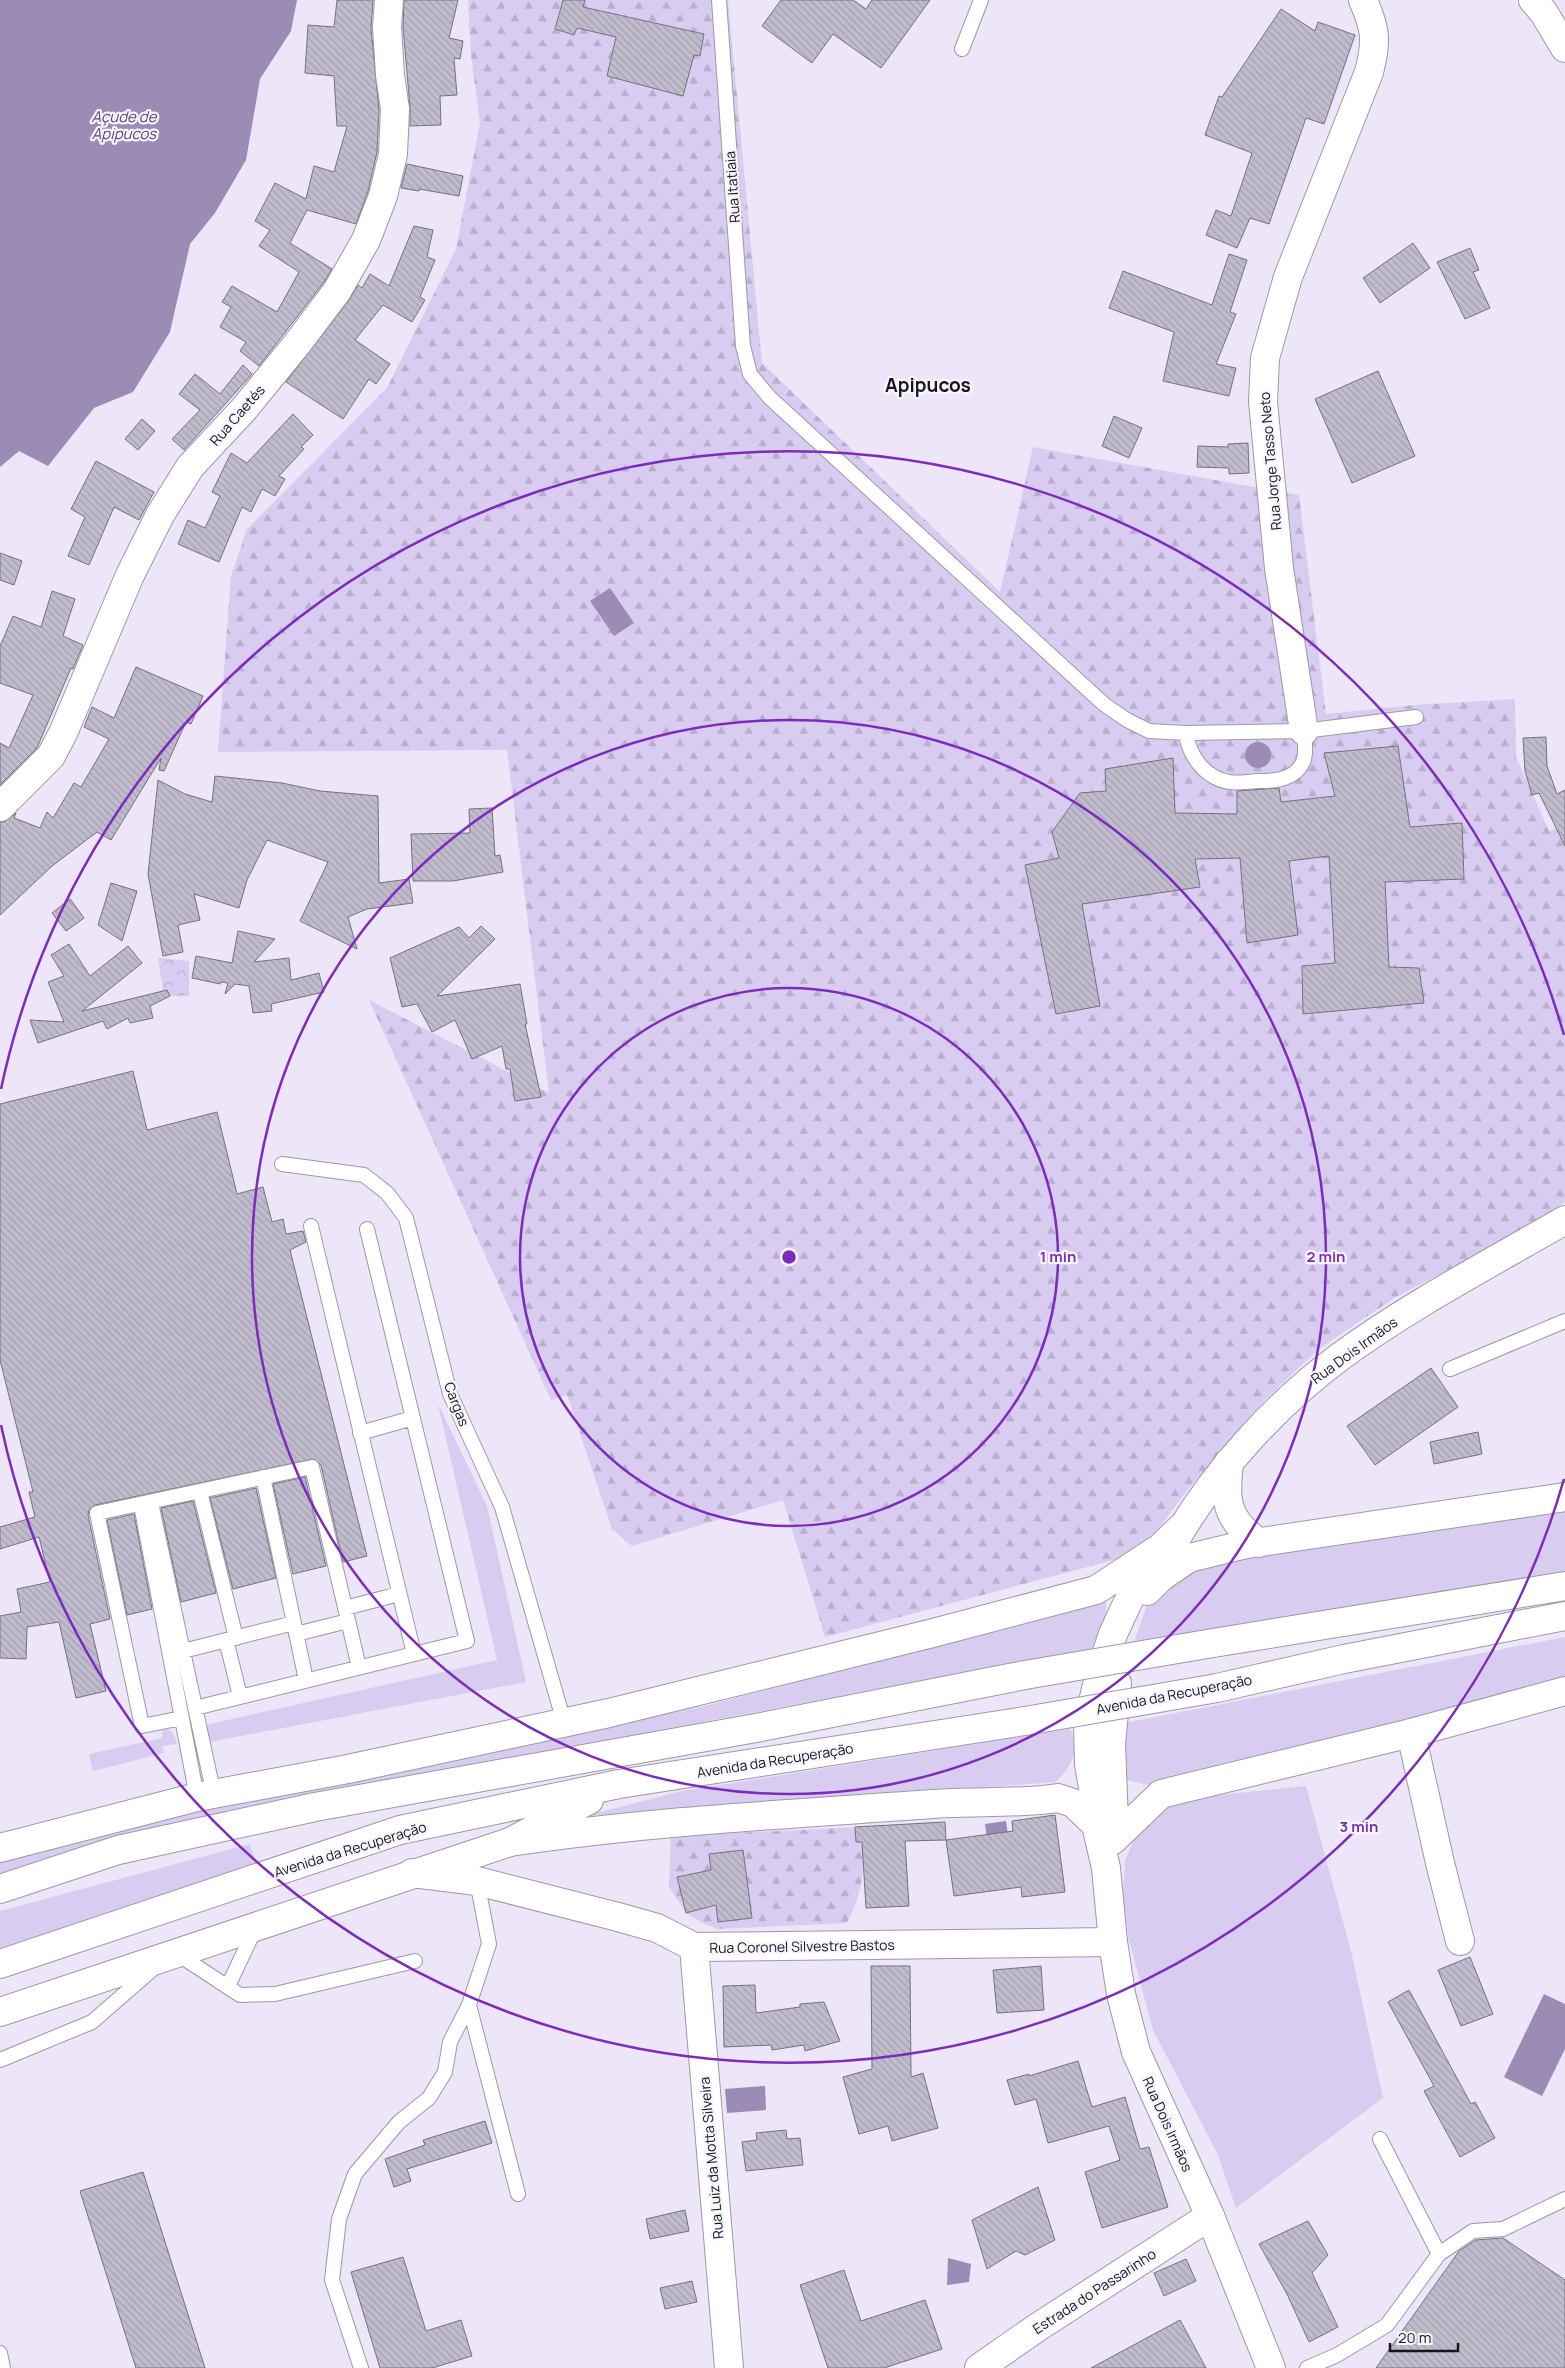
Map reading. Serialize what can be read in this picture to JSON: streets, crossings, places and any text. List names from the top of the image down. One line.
{"streets":{"main road":["Rua Caetés","Rua Jorge Tasso Neto","Rua Dois Irmãos","Avenida da Recuperação","Rua Coronel Silvestre Bastos","Rua Luiz da Motta Silveira","Estrada do Passarinho"],"lane":["Rua Itatiaia","Cargas"]},"crossings":[["Rua Dois Irmãos","Rua Coronel Silvestre Bastos"],["Rua Dois Irmãos","Estrada do Passarinho"],["Rua Coronel Silvestre Bastos","Rua Luiz da Motta Silveira"]],"districts":["Apipucos"],"water":["Açude de Apipucos"],"scale_bar":"20 m","rings":["1 min","2 min","3 min"]}
